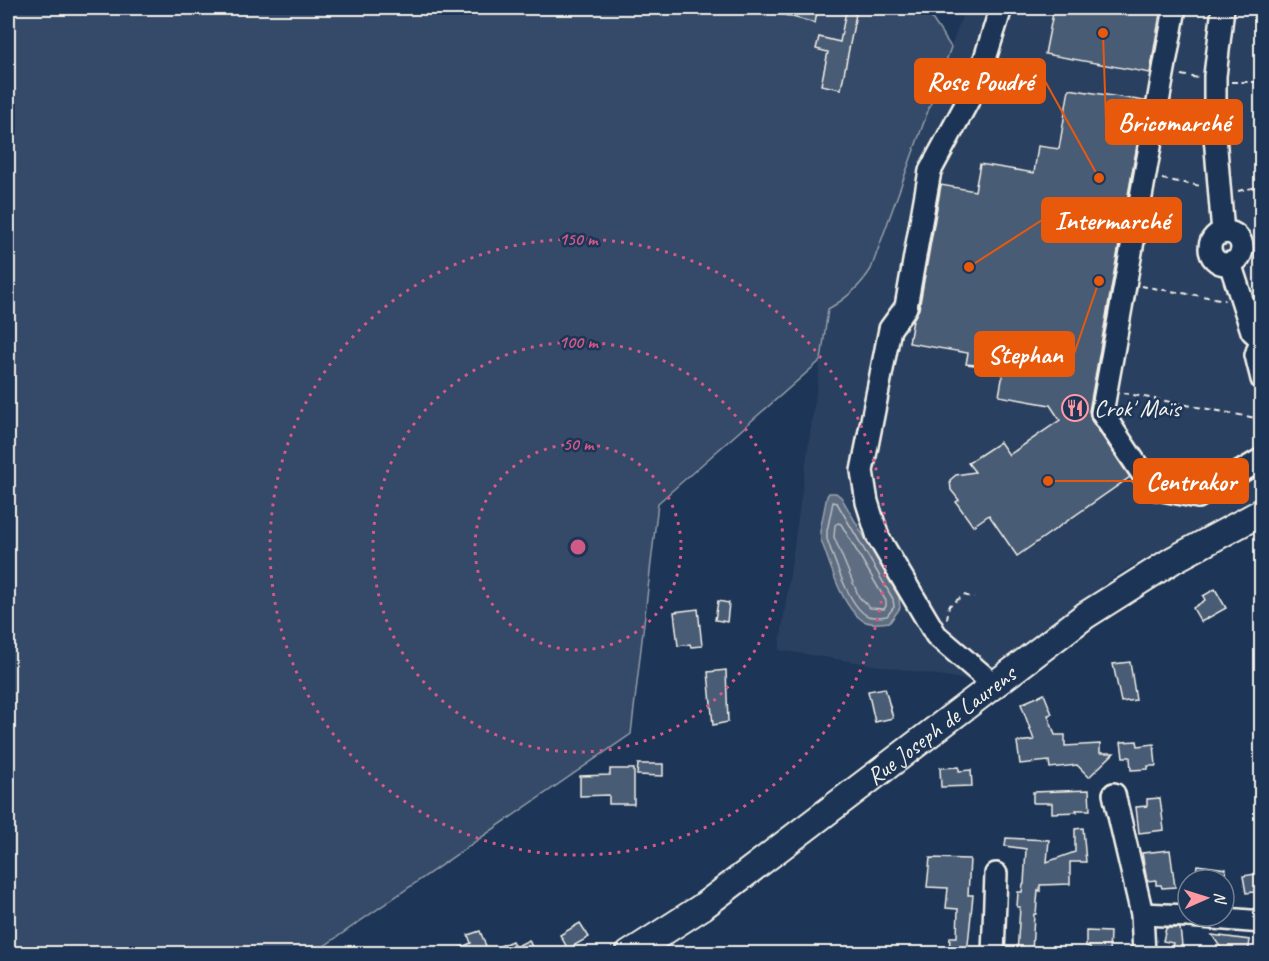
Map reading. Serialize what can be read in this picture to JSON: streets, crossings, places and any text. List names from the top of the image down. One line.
{"streets":{"main road":["Rue Joseph de Laurens"]},"places":{"other":["Bricomarché","Rose Poudré","Intermarché","Stephan","Centrakor"],"restaurant":["Crok' Maïs"]},"north":"right","rings":["150 m","100 m","50 m"]}
